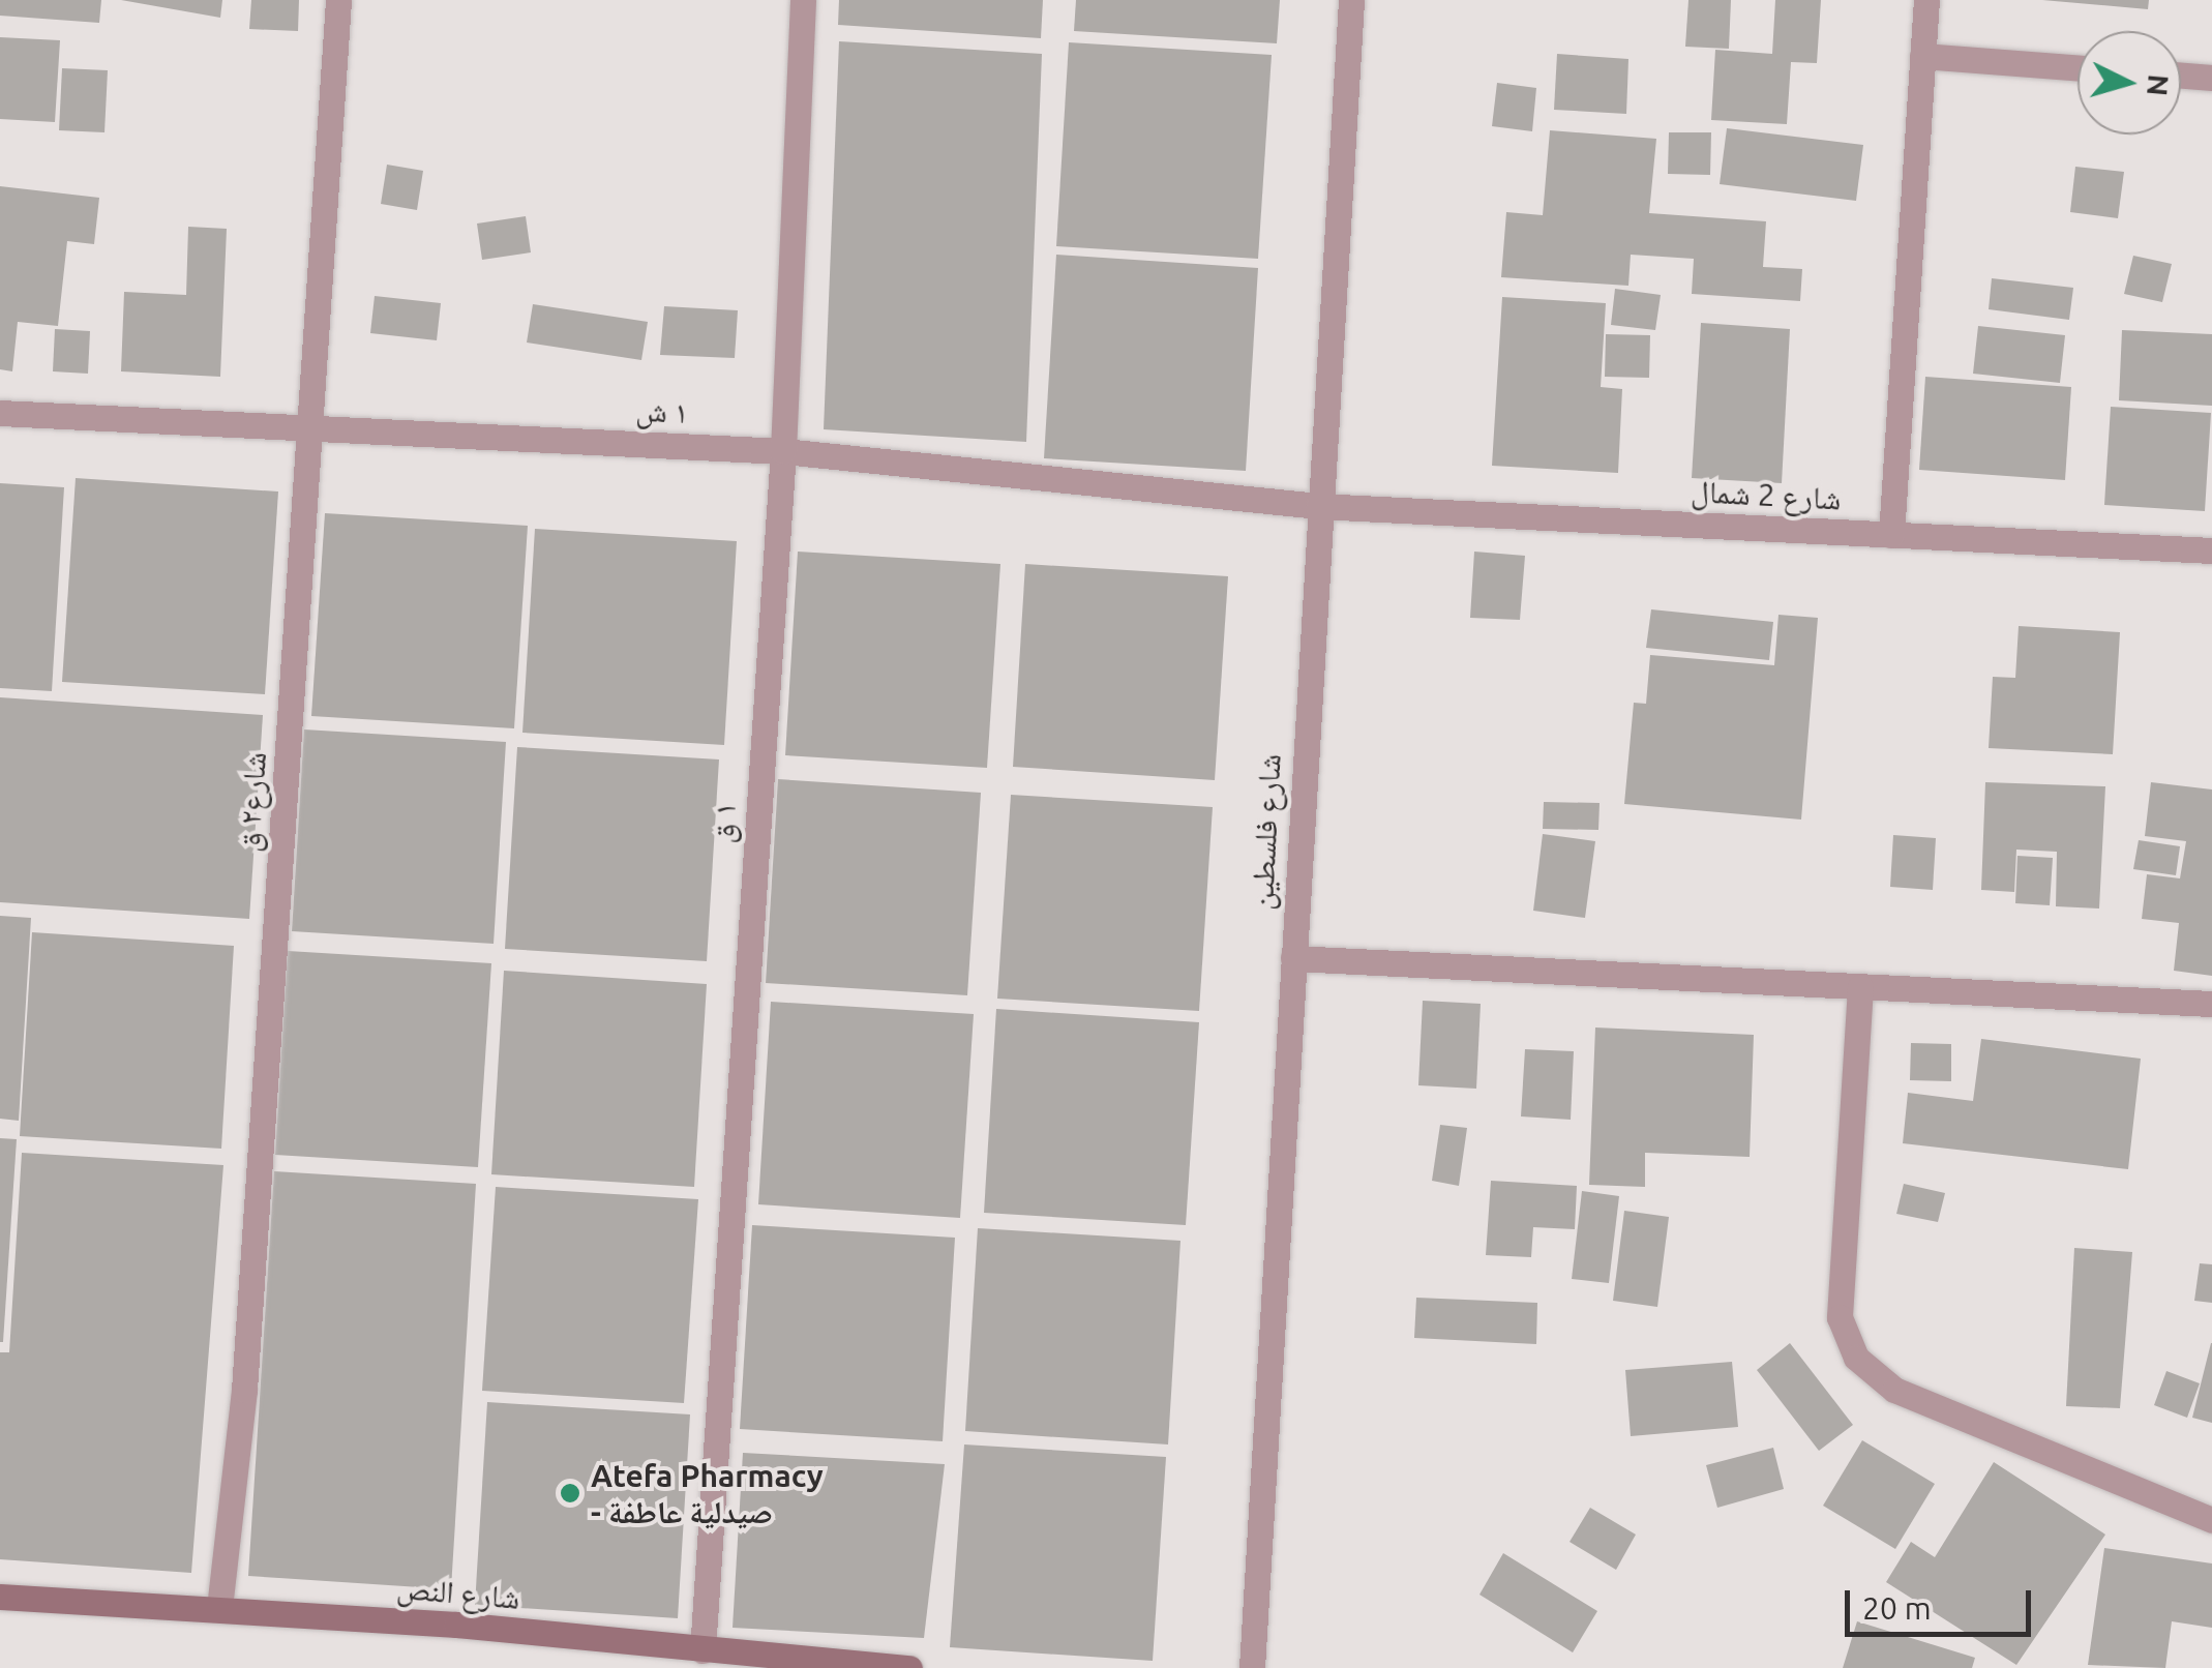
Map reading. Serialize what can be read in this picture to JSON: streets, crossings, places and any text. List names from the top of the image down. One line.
{"streets":{"main road":["شارع النص"],"street":["١ ش","شارع 2 شمال","شارع٢ ق","١ ق","شارع فلسطين"]},"crossings":[["١ ش","شارع 2 شمال"],["١ ش","شارع٢ ق"],["١ ش","١ ق"],["١ ش","شارع فلسطين"],["شارع 2 شمال","شارع فلسطين"],["شارع٢ ق","شارع النص"],["١ ق","شارع النص"]],"places":["Atefa Pharmacy - صيدلية عاطفة"],"scale_bar":"20 m","north":"right"}
